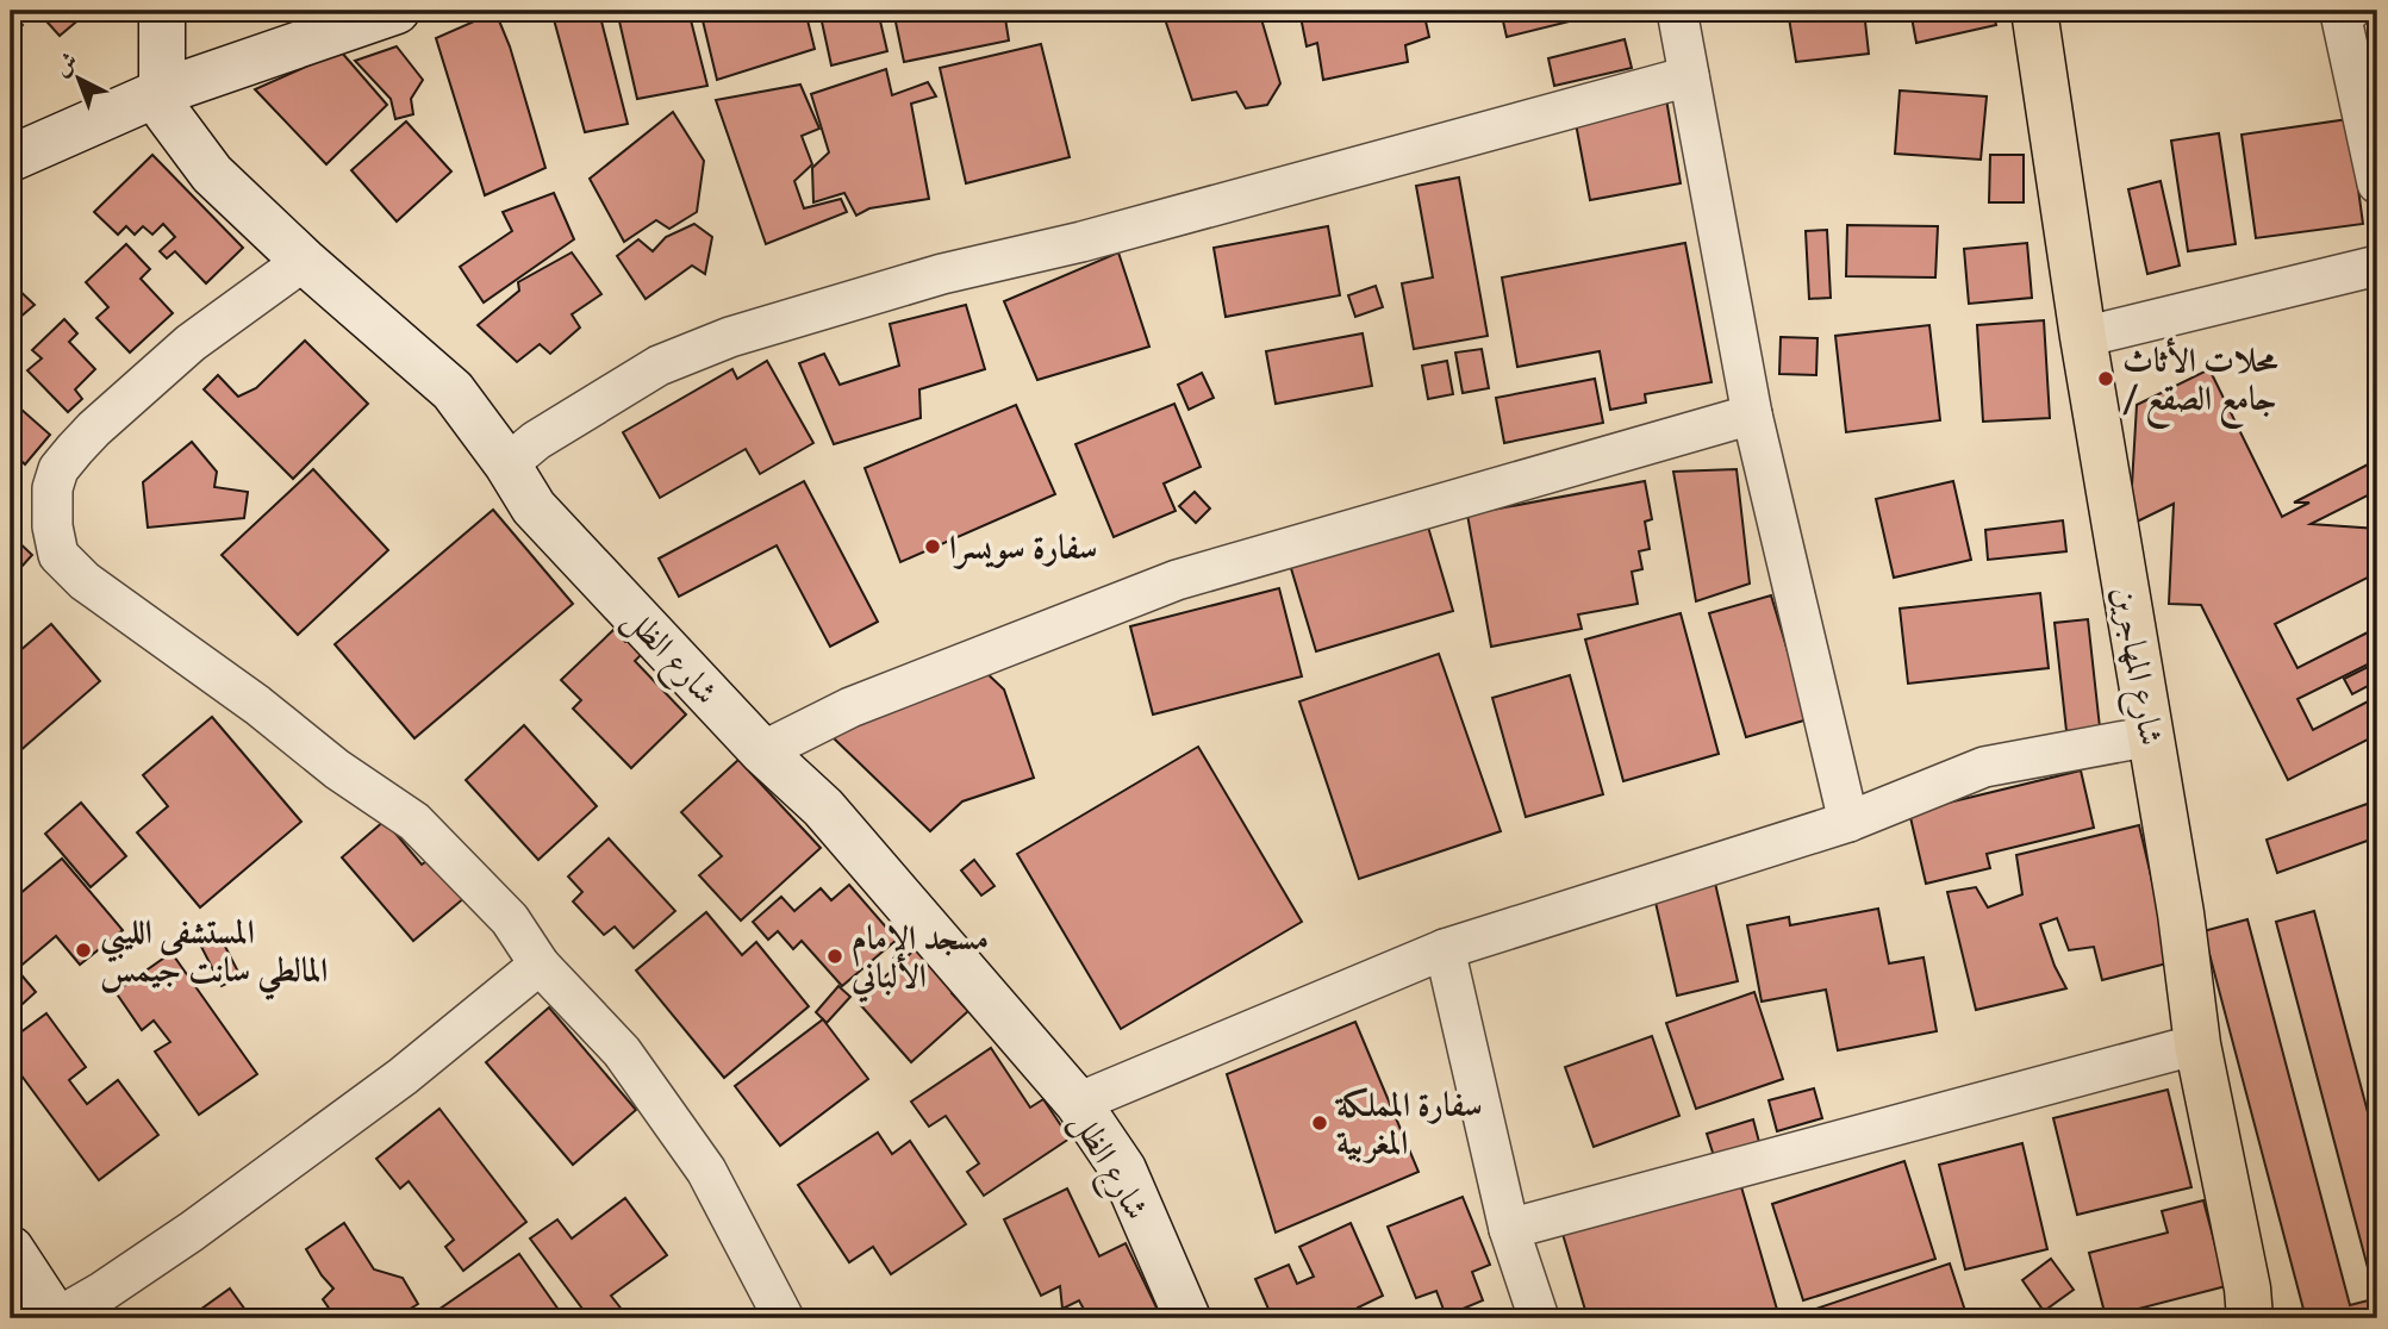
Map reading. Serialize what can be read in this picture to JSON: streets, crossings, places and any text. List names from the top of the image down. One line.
{"streets":{"main road":["شارع المهاجرين"],"street":["شارع الظل"]},"places":["محلات الأثاث / جامع الصقع","سفارة سويسرا","المستشفى الليبي المالطي سانت جيمس","مسجد الإمام الألباني","سفارة المملكة المغربية"],"north":"top left"}
